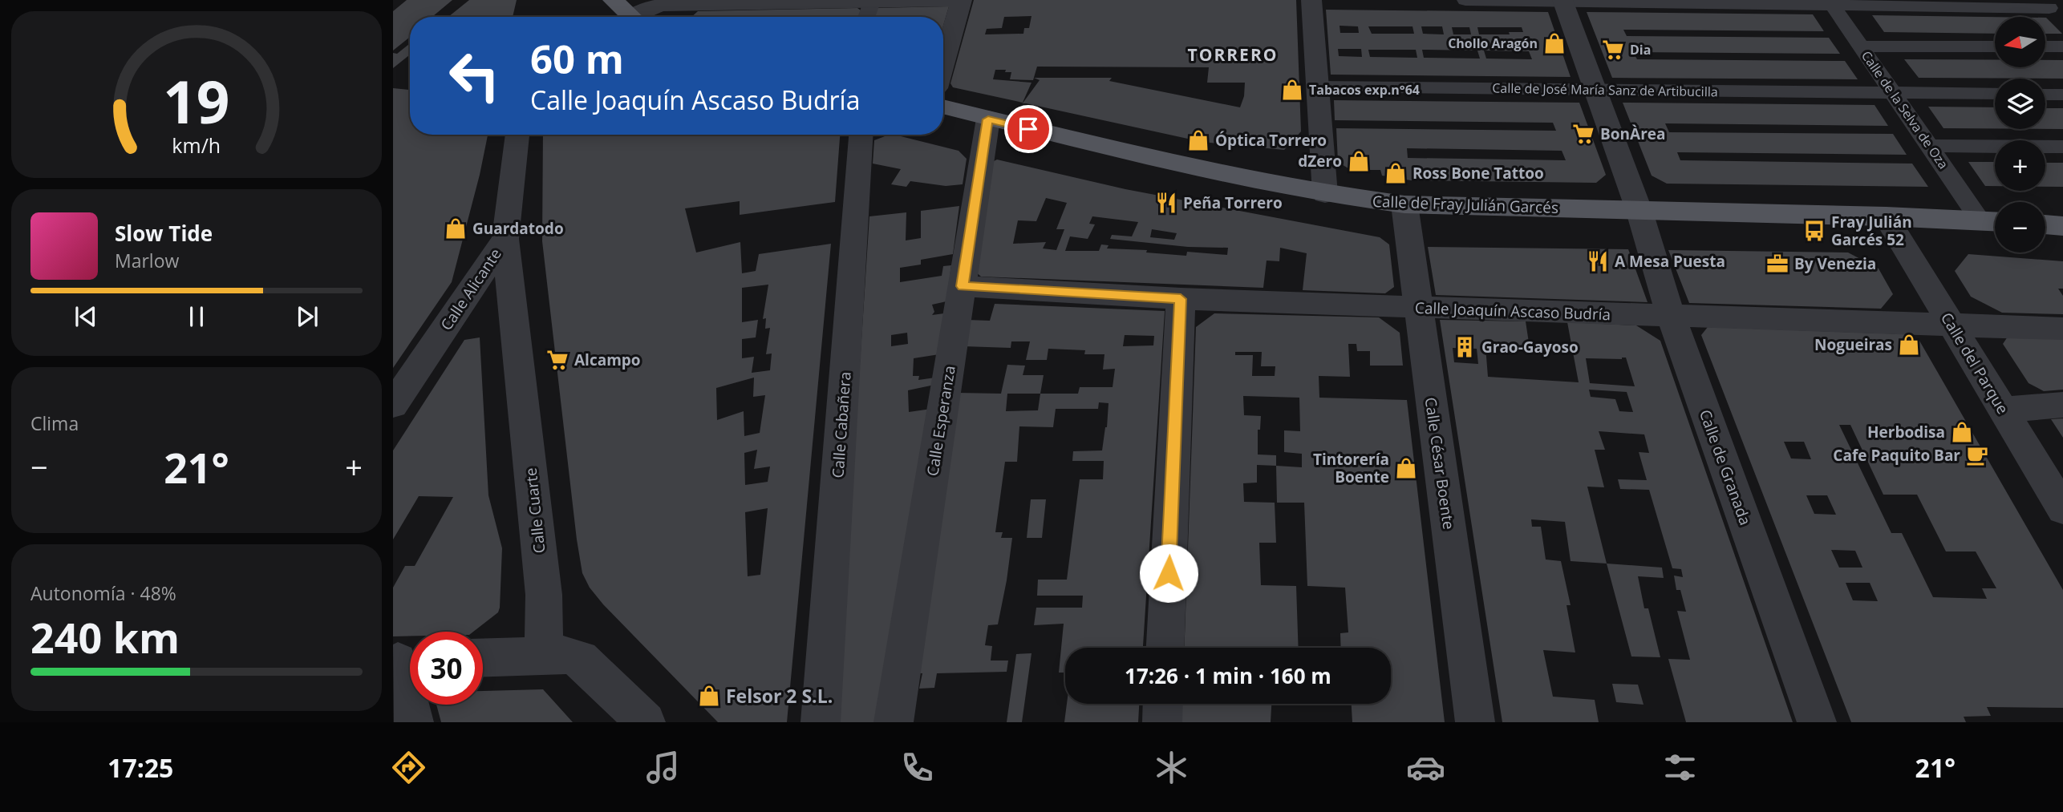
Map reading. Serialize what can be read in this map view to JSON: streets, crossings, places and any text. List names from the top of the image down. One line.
{"streets":{"main road":["Calle de Fray Julián Garcés"],"street":["Calle de José María Sanz de Artibucilla","Calle de la Selva de Oza","Calle Alicante","Calle Joaquín Ascaso Budría","Calle del Parque","Calle Esperanza","Calle Cabañera","Calle César Boente","Calle de Granada","Calle Cuarte"]},"crossings":[["Calle de José María Sanz de Artibucilla","Calle de la Selva de Oza"],["Calle de José María Sanz de Artibucilla","Calle de Granada"],["Calle de la Selva de Oza","Calle de Fray Julián Garcés"],["Calle de Fray Julián Garcés","Calle del Parque"],["Calle de Fray Julián Garcés","Calle Esperanza"],["Calle de Fray Julián Garcés","Calle César Boente"],["Calle de Fray Julián Garcés","Calle de Granada"],["Calle Alicante","Calle Cuarte"],["Calle Joaquín Ascaso Budría","Calle del Parque"],["Calle Joaquín Ascaso Budría","Calle Esperanza"],["Calle Joaquín Ascaso Budría","Calle César Boente"],["Calle Joaquín Ascaso Budría","Calle de Granada"]],"districts":["TORRERO"],"places":{"shop":["Chollo Aragón","Tabacos exp.n°64","Óptica Torrero","dZero","Ross Bone Tattoo","Guardatodo","Nogueiras","Herbodisa","Tintorería Boente","Felsor 2 S.L."],"supermarket":["Dia","BonÀrea","Alcampo"],"restaurant":["Peña Torrero","A Mesa Puesta"],"bus stop":["Fray Julián Garcés 52"],"office":["By Venezia"],"building":["Grao-Gayoso"],"cafe":["Cafe Paquito Bar"]},"north":"left","page":{"map_buttons":["+","−"],"turn":["60 m","Calle Joaquín Ascaso Budría"],"song":["Slow Tide","Marlow"],"tile":["Clima",["Autonomía · 48%","240 km"]],"heat":["−","21°","+"],"limit":"30","trip":"17:26 · 1 min · 160 m","tabs":["17:25","21°"],"gauge":["19","km/h"]}}
